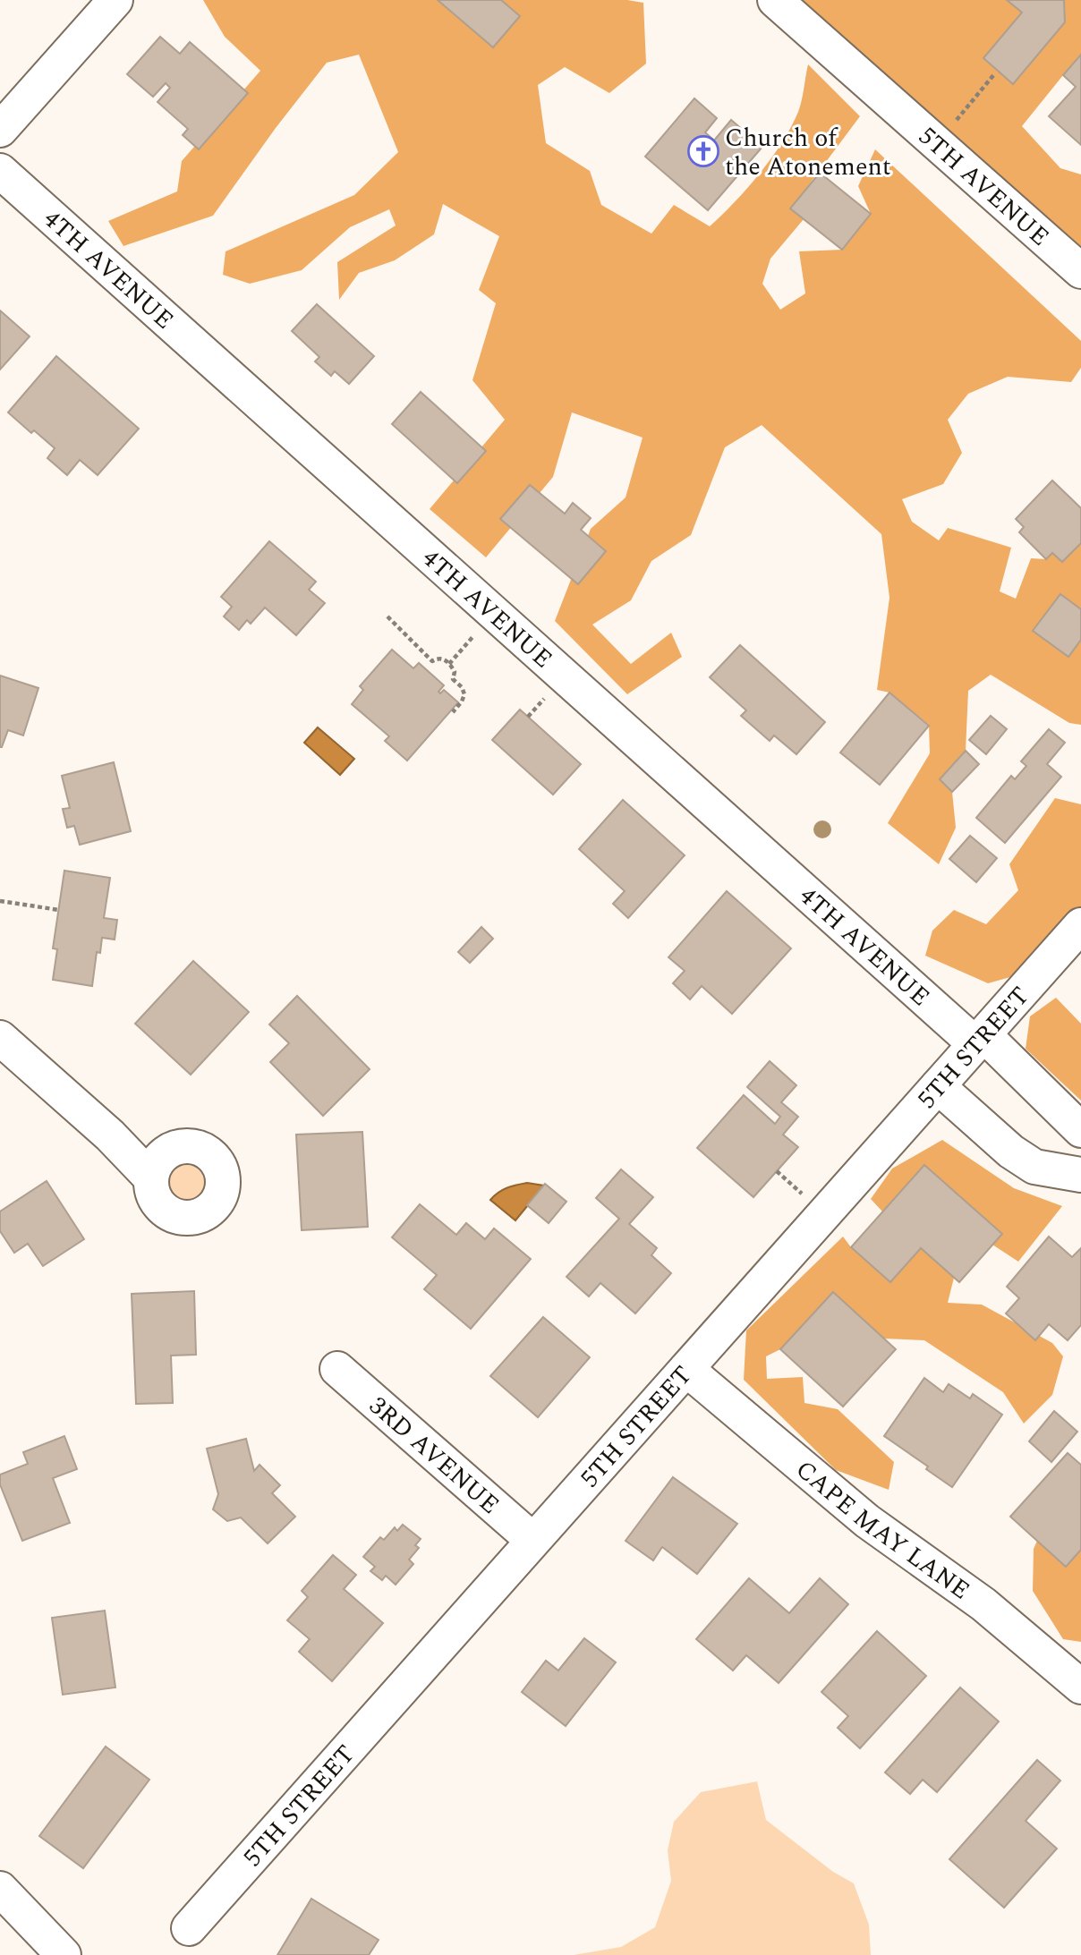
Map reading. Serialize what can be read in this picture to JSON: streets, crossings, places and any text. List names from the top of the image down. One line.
{"streets":{"street":["5TH AVENUE","4TH AVENUE","5TH STREET","3RD AVENUE","CAPE MAY LANE"]},"crossings":[["4TH AVENUE","5TH STREET"],["5TH STREET","3RD AVENUE"],["5TH STREET","CAPE MAY LANE"]],"places":{"church":["Church of the Atonement"]}}
